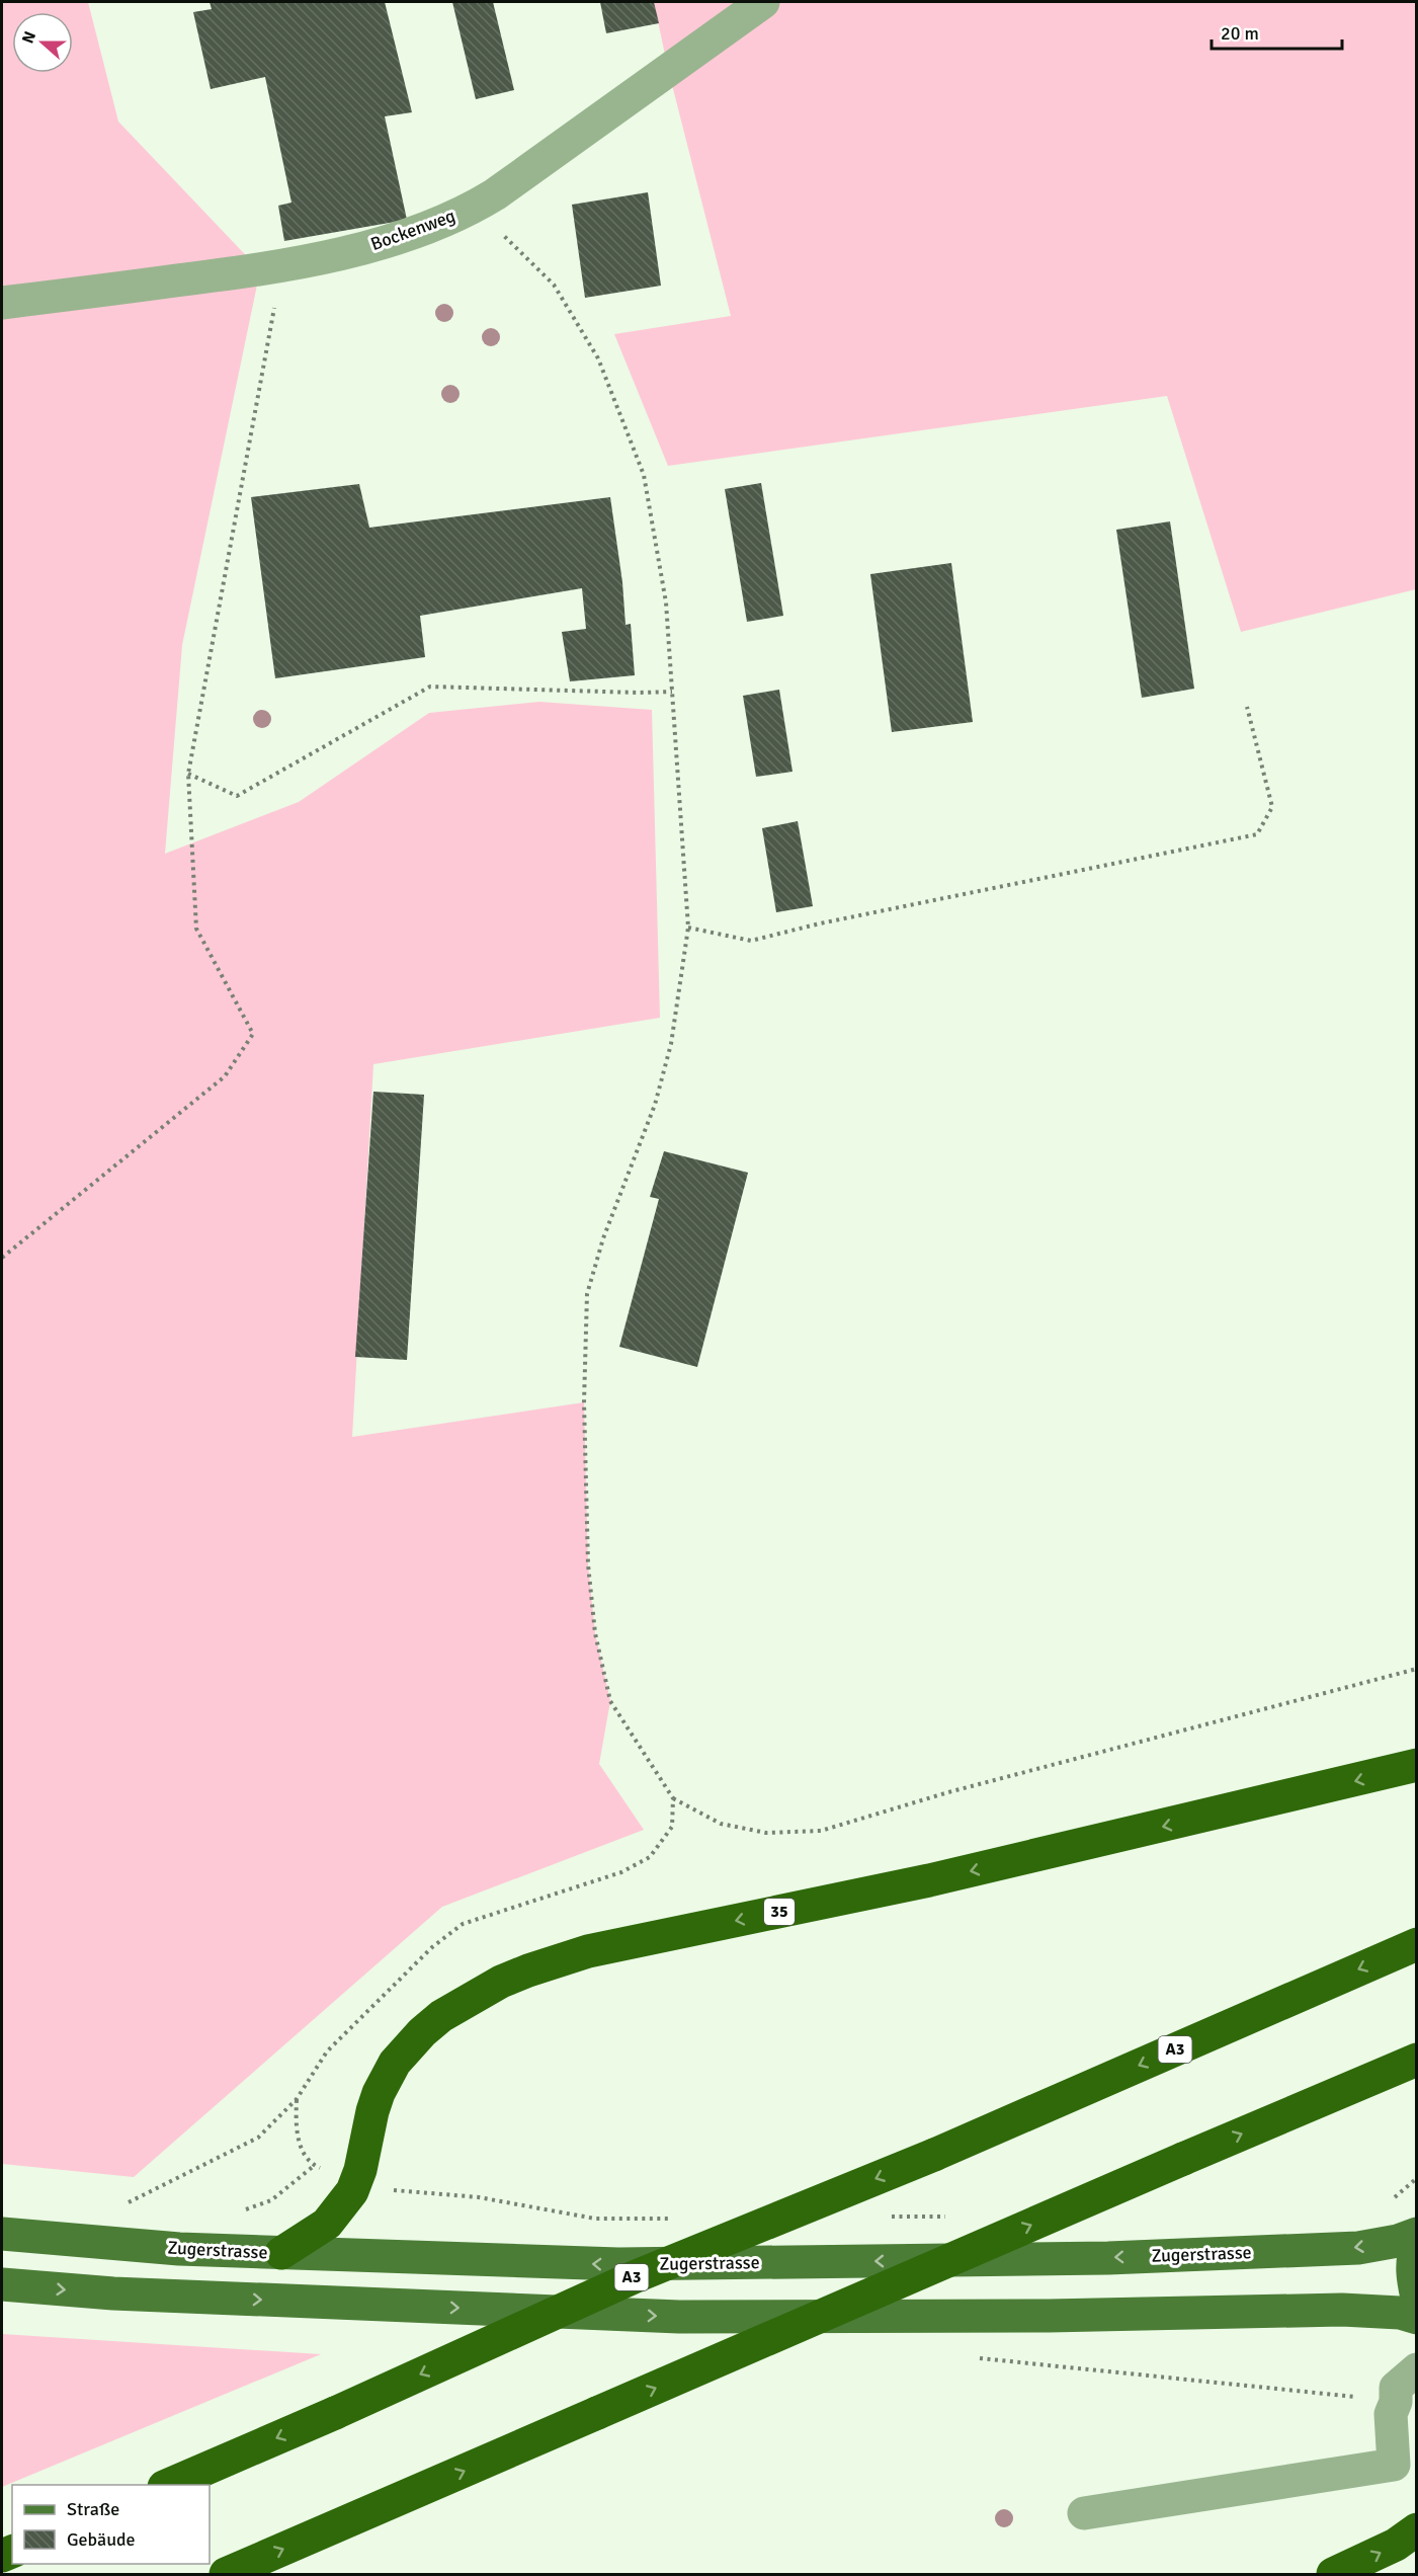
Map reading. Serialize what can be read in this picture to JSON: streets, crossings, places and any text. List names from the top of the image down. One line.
{"streets":{"highway":["35","A3"],"main road":["Zugerstrasse"],"street":["Bockenweg"]},"crossings":[["35","Zugerstrasse"]],"legend":["Straße","Gebäude"],"scale_bar":"20 m","north":"left"}
